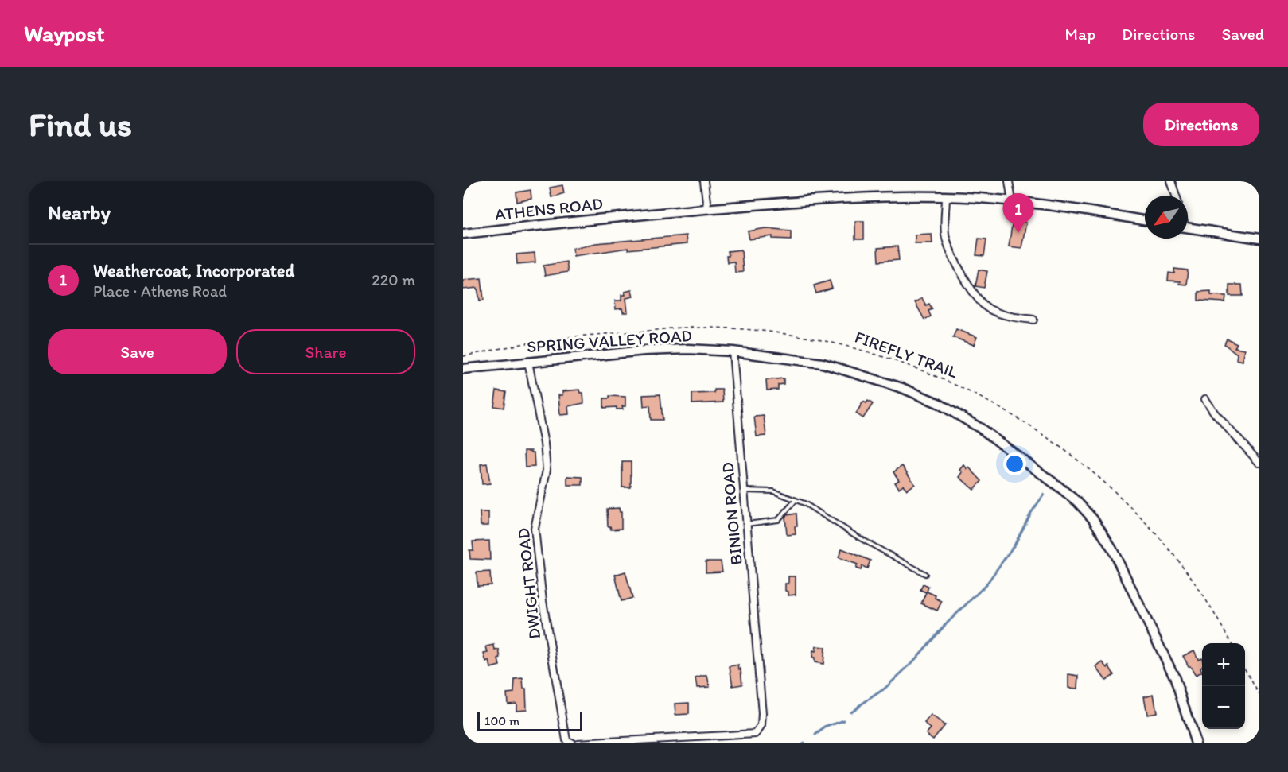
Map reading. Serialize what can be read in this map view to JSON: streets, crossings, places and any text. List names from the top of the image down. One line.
{"streets":{"street":["ATHENS ROAD","SPRING VALLEY ROAD","BINION ROAD","DWIGHT ROAD"],"path":["FIREFLY TRAIL"]},"crossings":[["SPRING VALLEY ROAD","BINION ROAD"],["SPRING VALLEY ROAD","DWIGHT ROAD"]],"scale_bar":"100 m","north":"bottom left","page":{"header":"Waypost","nav":["Map","Directions","Saved"],"buttons":["Directions",["Save","Share"]],"title":"Find us","heading":"Nearby","pins":"1","list":[{"mark":"1","name":"Weathercoat, Incorporated","note":"Place · Athens Road","value":"220 m"}],"map_buttons":["+","−"],"scale":"100 m"}}
